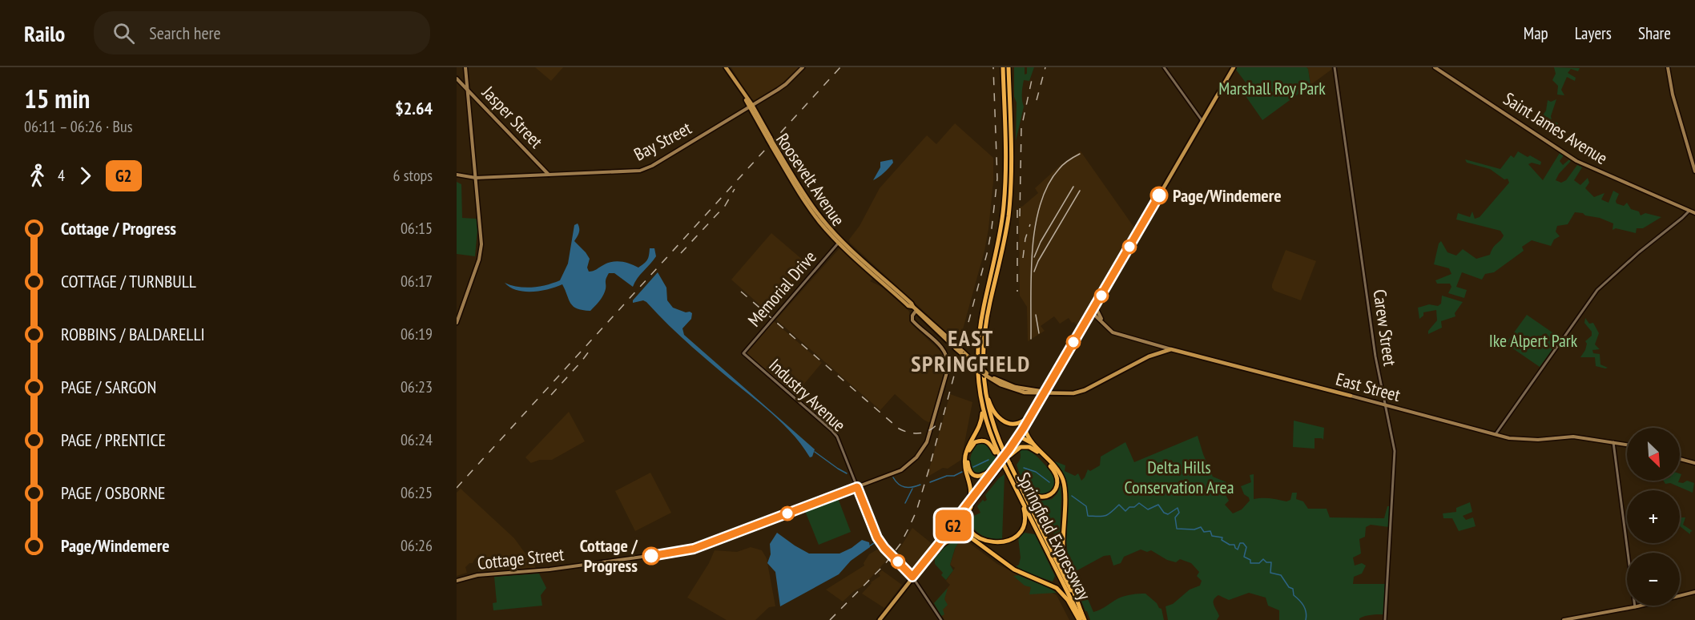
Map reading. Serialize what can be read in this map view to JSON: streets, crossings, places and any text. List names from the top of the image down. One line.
{"streets":{"highway":["Springfield Expressway"],"main road":["Jasper Street","Saint James Avenue","Bay Street","Roosevelt Avenue","East Street","Cottage Street"],"street":["Memorial Drive","Carew Street","Industry Avenue"]},"crossings":[["Jasper Street","Bay Street"],["Bay Street","Roosevelt Avenue"],["Roosevelt Avenue","Memorial Drive"],["Roosevelt Avenue","East Street"],["Roosevelt Avenue","Cottage Street"],["Memorial Drive","Industry Avenue"],["Carew Street","East Street"],["Industry Avenue","Cottage Street"]],"districts":["EAST SPRINGFIELD"],"parks":["Marshall Roy Park","Ike Alpert Park","Delta Hills Conservation Area"],"places":["Page/Windemere","Cottage / Progress"],"lines":["bus line G2"],"north":"bottom right","page":{"header":"Railo","search":"Search here","nav":["Map","Layers","Share"],"heading":["15 min","06:11 – 06:26 · Bus","$2.64"],"on_map":"G2","legs":["4","G2","6 stops"],"list":[{"name":"Cottage / Progress","value":"06:15"},{"name":"COTTAGE / TURNBULL","value":"06:17"},{"name":"ROBBINS / BALDARELLI","value":"06:19"},{"name":"PAGE / SARGON","value":"06:23"},{"name":"PAGE / PRENTICE","value":"06:24"},{"name":"PAGE / OSBORNE","value":"06:25"},{"name":"Page/Windemere","value":"06:26"}],"map_buttons":["+","−"]}}
